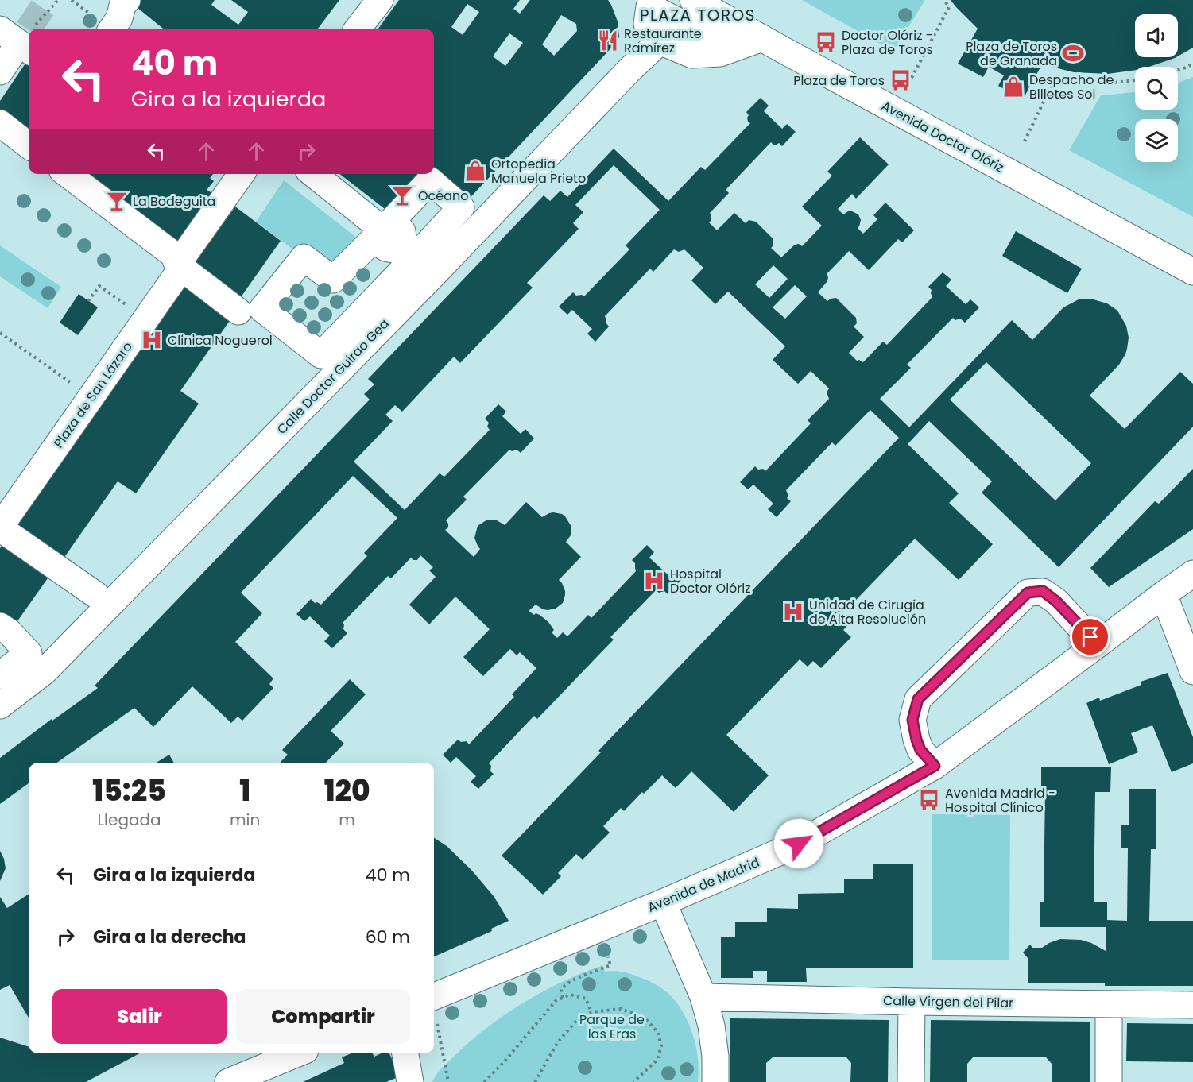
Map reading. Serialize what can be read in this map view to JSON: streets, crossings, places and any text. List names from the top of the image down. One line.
{"streets":{"street":["Avenida Doctor Olóriz","Calle Doctor Guirao Gea","Plaza de San Lázaro","Avenida de Madrid","Calle Virgen del Pilar"]},"districts":["PLAZA TOROS"],"parks":["Parque de las Eras"],"places":{"restaurant":["Restaurante Ramírez"],"bus stop":["Doctor Olóriz - Plaza de Toros","Plaza de Toros","Avenida Madrid - Hospital Clínico"],"sports":["Plaza de Toros de Granada"],"shop":["Despacho de Billetes Sol","Ortopedia Manuela Prieto"],"bar":["Océano","La Bodeguita"],"hospital":["Clinica Noguerol","Hospital Doctor Olóriz","Unidad de Cirugía de Alta Resolución"]},"page":{"turn":["40 m","Gira a la izquierda"],"eta":["15:25","Llegada","1","min","120","m"],"list":[{"name":"Gira a la izquierda","value":"40 m"},{"name":"Gira a la derecha","value":"60 m"}],"buttons":["Salir","Compartir"]}}
